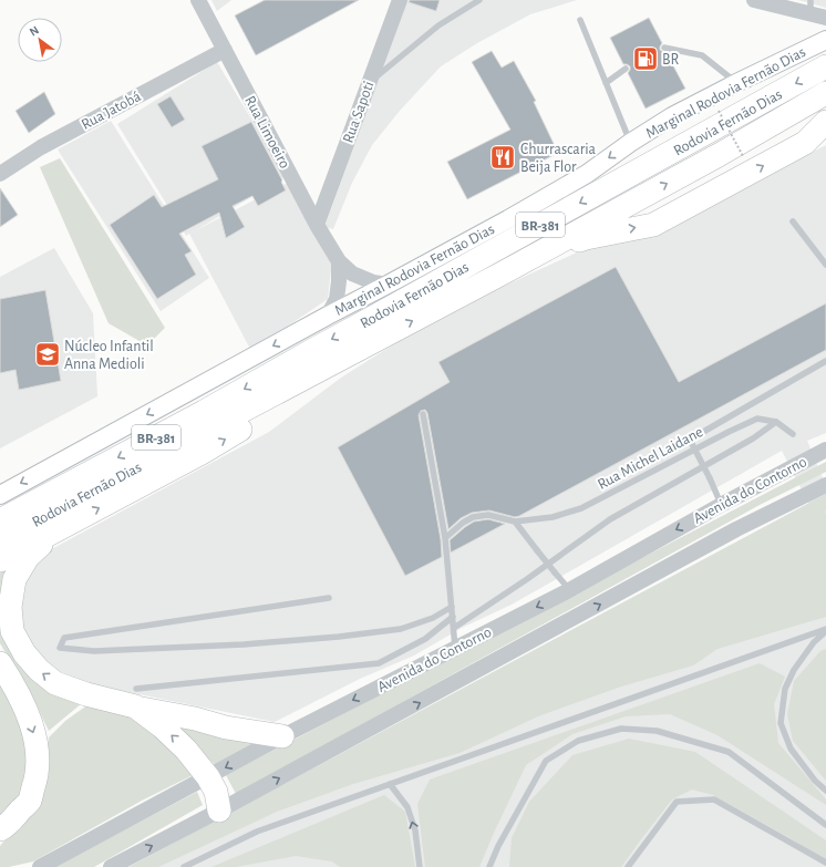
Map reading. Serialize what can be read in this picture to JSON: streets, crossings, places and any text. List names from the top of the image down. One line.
{"streets":{"highway":["Rodovia Fernão Dias","BR-381"],"main road":["Marginal Rodovia Fernão Dias"],"street":["Rua Jatobá","Rua Sapoti","Rua Limoeiro","Avenida do Contorno"],"lane":["Rua Michel Laidane"]},"crossings":[["Marginal Rodovia Fernão Dias","Rua Limoeiro"],["Rua Jatobá","Rua Limoeiro"],["Rua Sapoti","Rua Limoeiro"],["Rodovia Fernão Dias","BR-381"]],"one_way":["Marginal Rodovia Fernão Dias"],"places":{"fuel station":["BR"],"restaurant":["Churrascaria Beija Flor"],"school or university":["Núcleo Infantil Anna Medioli"]},"north":"top left"}
